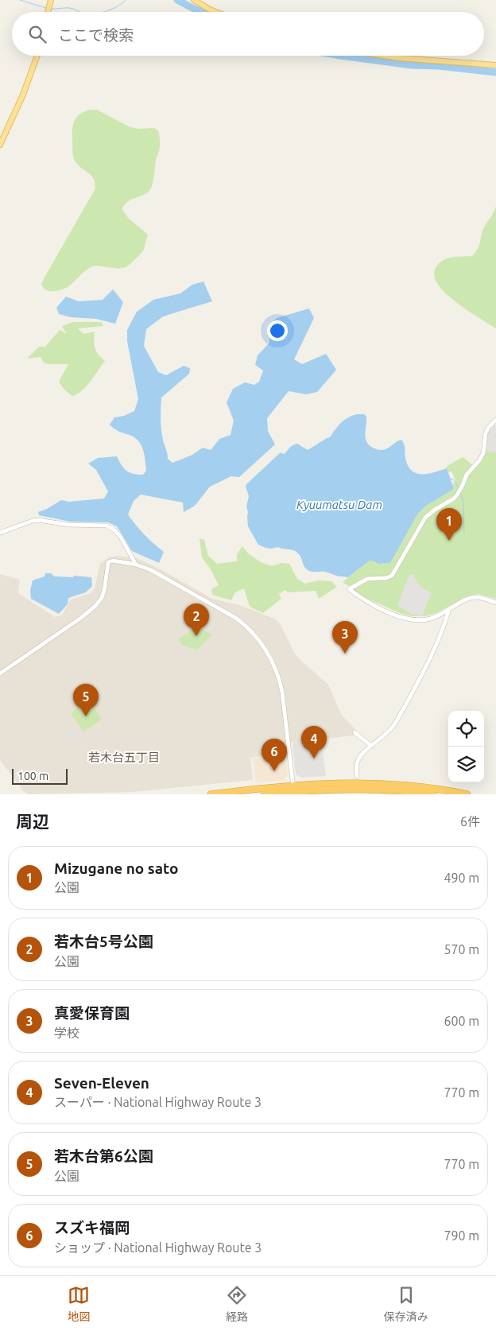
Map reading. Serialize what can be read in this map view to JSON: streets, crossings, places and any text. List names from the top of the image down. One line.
{"districts":["若木台五丁目"],"water":["Kyuumatsu Dam"],"scale_bar":"100 m","page":{"search":"ここで検索","pins":["1","2","3","5","4","6"],"scale":"100 m","heading":["周辺","6件"],"list":[{"mark":"1","name":"Mizugane no sato","note":"公園","value":"490 m"},{"mark":"2","name":"若木台5号公園","note":"公園","value":"570 m"},{"mark":"3","name":"真愛保育園","note":"学校","value":"600 m"},{"mark":"4","name":"Seven-Eleven","note":"スーパー · National Highway Route 3","value":"770 m"},{"mark":"5","name":"若木台第6公園","note":"公園","value":"770 m"},{"mark":"6","name":"スズキ福岡","note":"ショップ · National Highway Route 3","value":"790 m"}],"nav":["地図","経路","保存済み"]}}
